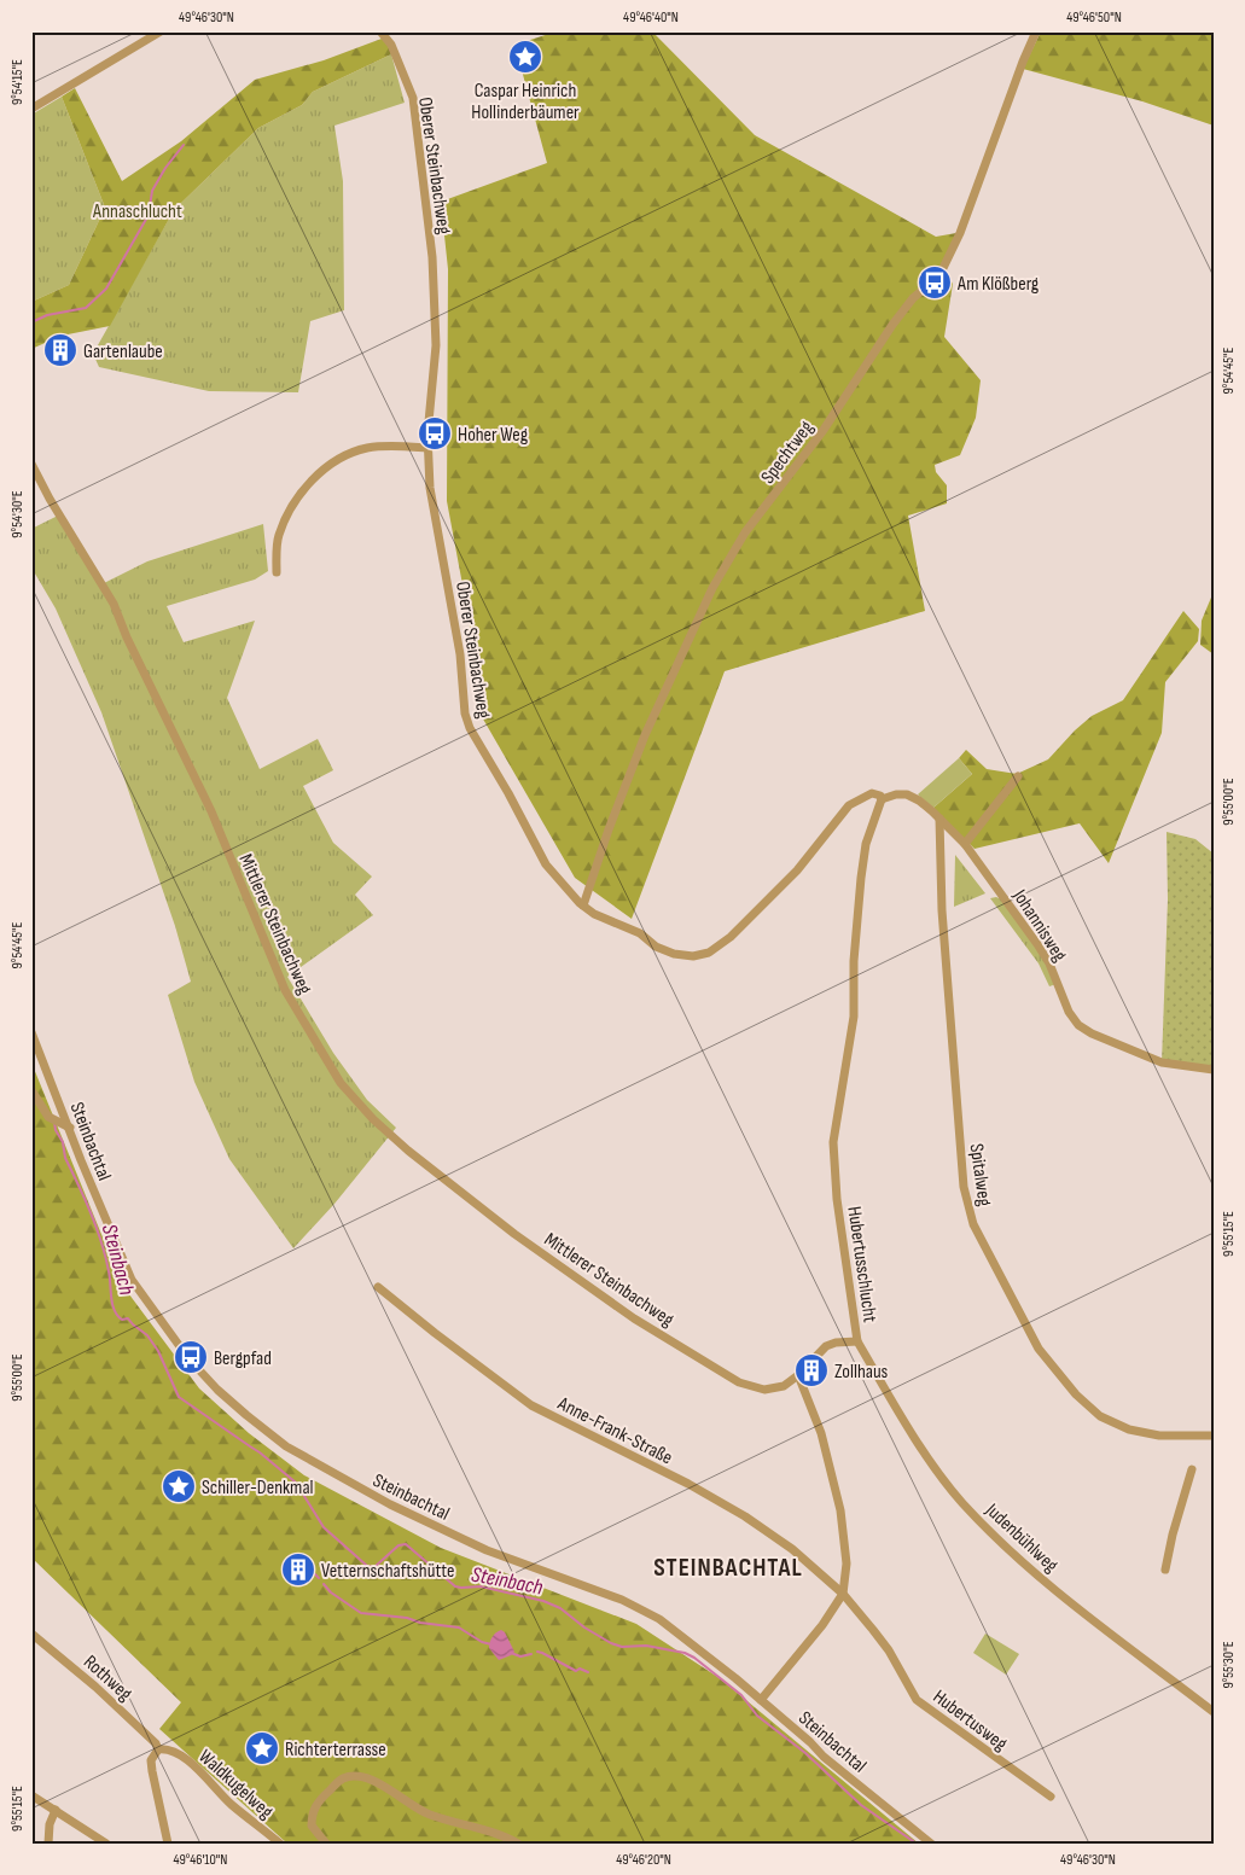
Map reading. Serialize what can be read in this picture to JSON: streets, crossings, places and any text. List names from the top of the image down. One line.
{"streets":{"street":["Oberer Steinbachweg","Spechtweg","Mittlerer Steinbachweg","Johannisweg","Steinbachtal","Spitalweg","Hubertusschlucht","Anne-Frank-Straße","Judenbühlweg","Rothweg","Hubertusweg","Waldkugelweg"]},"crossings":[["Oberer Steinbachweg","Spechtweg"],["Oberer Steinbachweg","Johannisweg"],["Oberer Steinbachweg","Hubertusschlucht"],["Mittlerer Steinbachweg","Hubertusschlucht"],["Johannisweg","Spitalweg"],["Johannisweg","Hubertusschlucht"],["Hubertusschlucht","Judenbühlweg"],["Anne-Frank-Straße","Hubertusweg"],["Rothweg","Waldkugelweg"]],"districts":["STEINBACHTAL"],"water":["Steinbach"],"parks":["Annaschlucht"],"places":{"place":["Caspar Heinrich Hollinderbäumer","Schiller-Denkmal","Richterterrasse"],"bus stop":["Am Klößberg","Hoher Weg","Bergpfad"],"building":["Gartenlaube","Zollhaus","Vetternschaftshütte"]},"coordinates":["49°46'30\"N","49°46'40\"N","49°46'50\"N","9°54'15\"E","9°54'45\"E","9°54'30\"E","9°55'00\"E","9°55'15\"E","9°55'30\"E","49°46'10\"N","49°46'20\"N"]}
